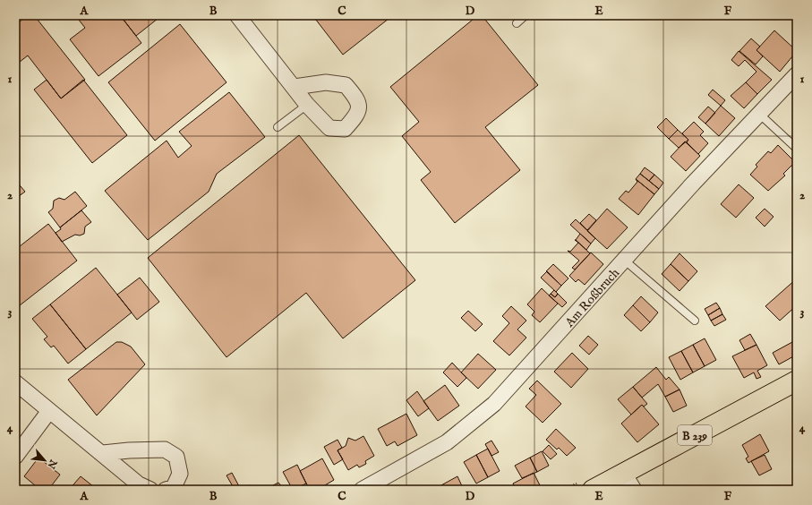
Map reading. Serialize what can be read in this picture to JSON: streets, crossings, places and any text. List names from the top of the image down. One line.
{"streets":{"main road":["B 239"],"street":["Am Roßbruch"]},"north":"bottom right","grid":{"columns":["A","B","C","D","E","F"],"rows":["1","2","3","4"]}}
